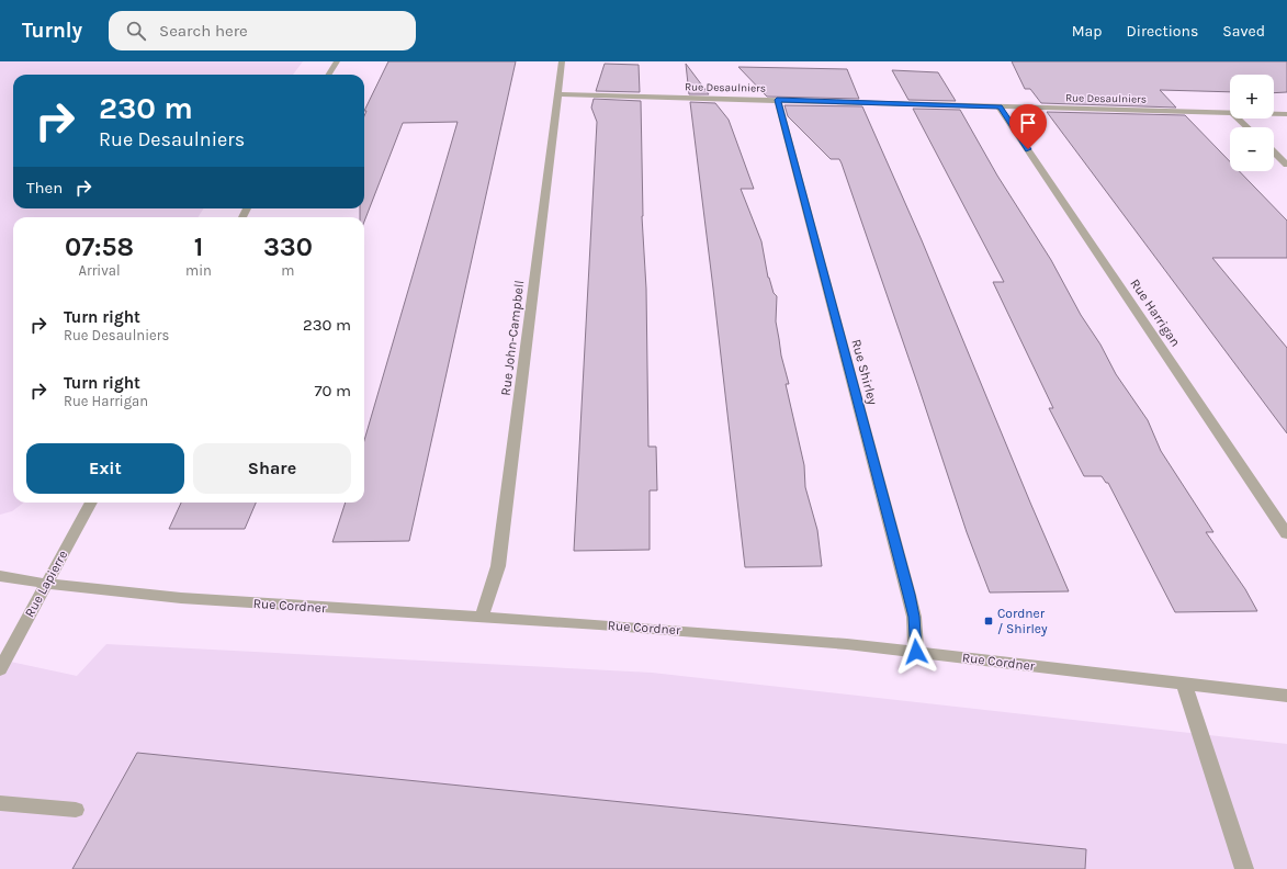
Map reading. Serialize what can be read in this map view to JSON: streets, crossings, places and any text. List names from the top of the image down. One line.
{"streets":{"street":["Rue Desaulniers","Rue Harrigan","Rue John-Campbell","Rue Shirley","Rue Lapierre","Rue Cordner"]},"crossings":[["Rue Desaulniers","Rue Harrigan"],["Rue Desaulniers","Rue John-Campbell"],["Rue Desaulniers","Rue Shirley"],["Rue John-Campbell","Rue Cordner"],["Rue Shirley","Rue Cordner"],["Rue Lapierre","Rue Cordner"]],"places":{"transit":["Cordner / Shirley"]},"page":{"header":"Turnly","search":"Search here","nav":["Map","Directions","Saved"],"map_buttons":["+","−"],"turn":["230 m","Rue Desaulniers"],"then":"Then","eta":["07:58","Arrival","1","min","330","m"],"list":[{"name":"Turn right","note":"Rue Desaulniers","value":"230 m"},{"name":"Turn right","note":"Rue Harrigan","value":"70 m"}],"buttons":["Exit","Share"]}}
